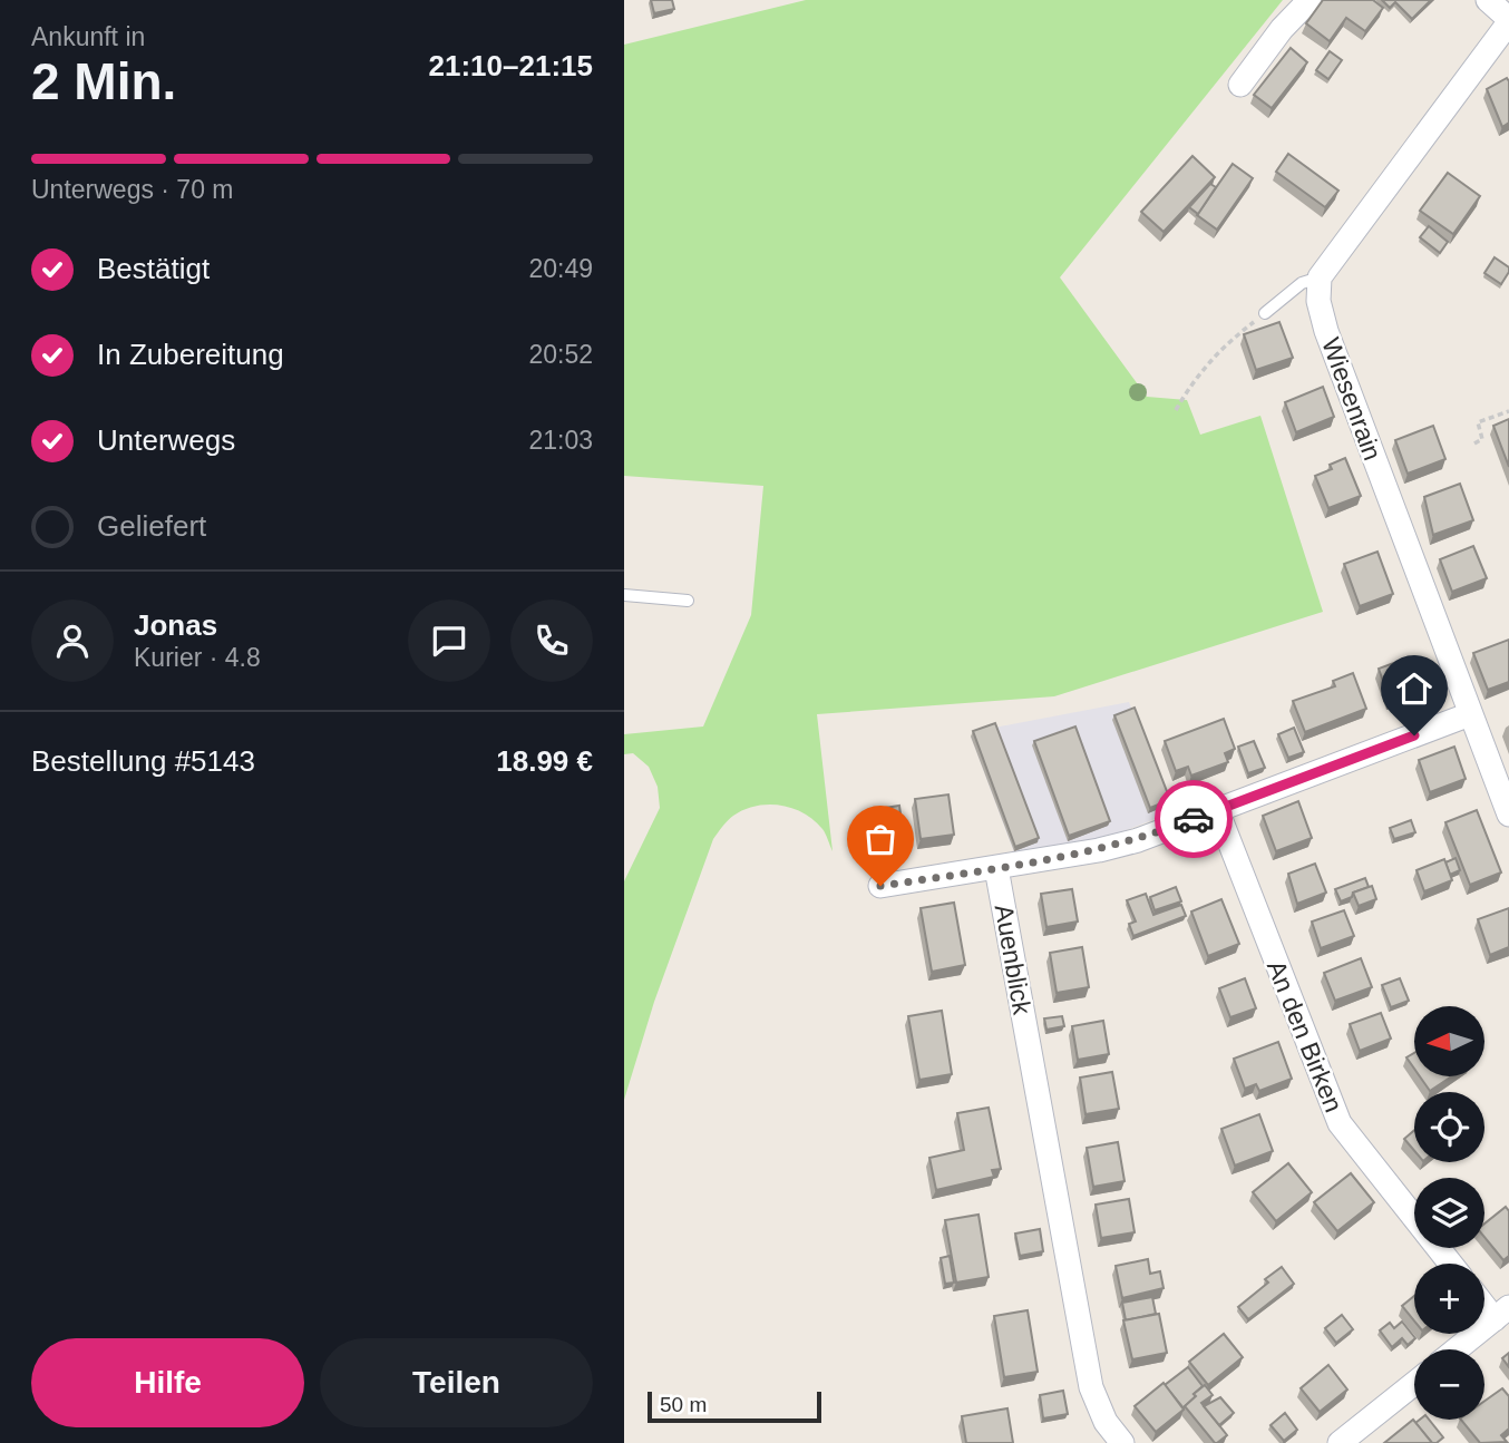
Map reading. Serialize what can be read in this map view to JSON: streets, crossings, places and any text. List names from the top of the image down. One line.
{"streets":{"street":["Wiesenrain","Auenblick","An den Birken"]},"crossings":[["Wiesenrain","Auenblick"],["Auenblick","An den Birken"]],"scale_bar":"50 m","north":"left","page":{"heading":["2 Min.","Ankunft in","21:10–21:15"],"panel":["Jonas","Kurier · 4.8","Bestellung #5143","18.99 €"],"bar":"Unterwegs · 70 m","list":[["Bestätigt","20:49"],["In Zubereitung","20:52"],["Unterwegs","21:03"],"Geliefert"],"map_buttons":["+","−"],"buttons":["Hilfe","Teilen"],"scale":"50 m"}}
